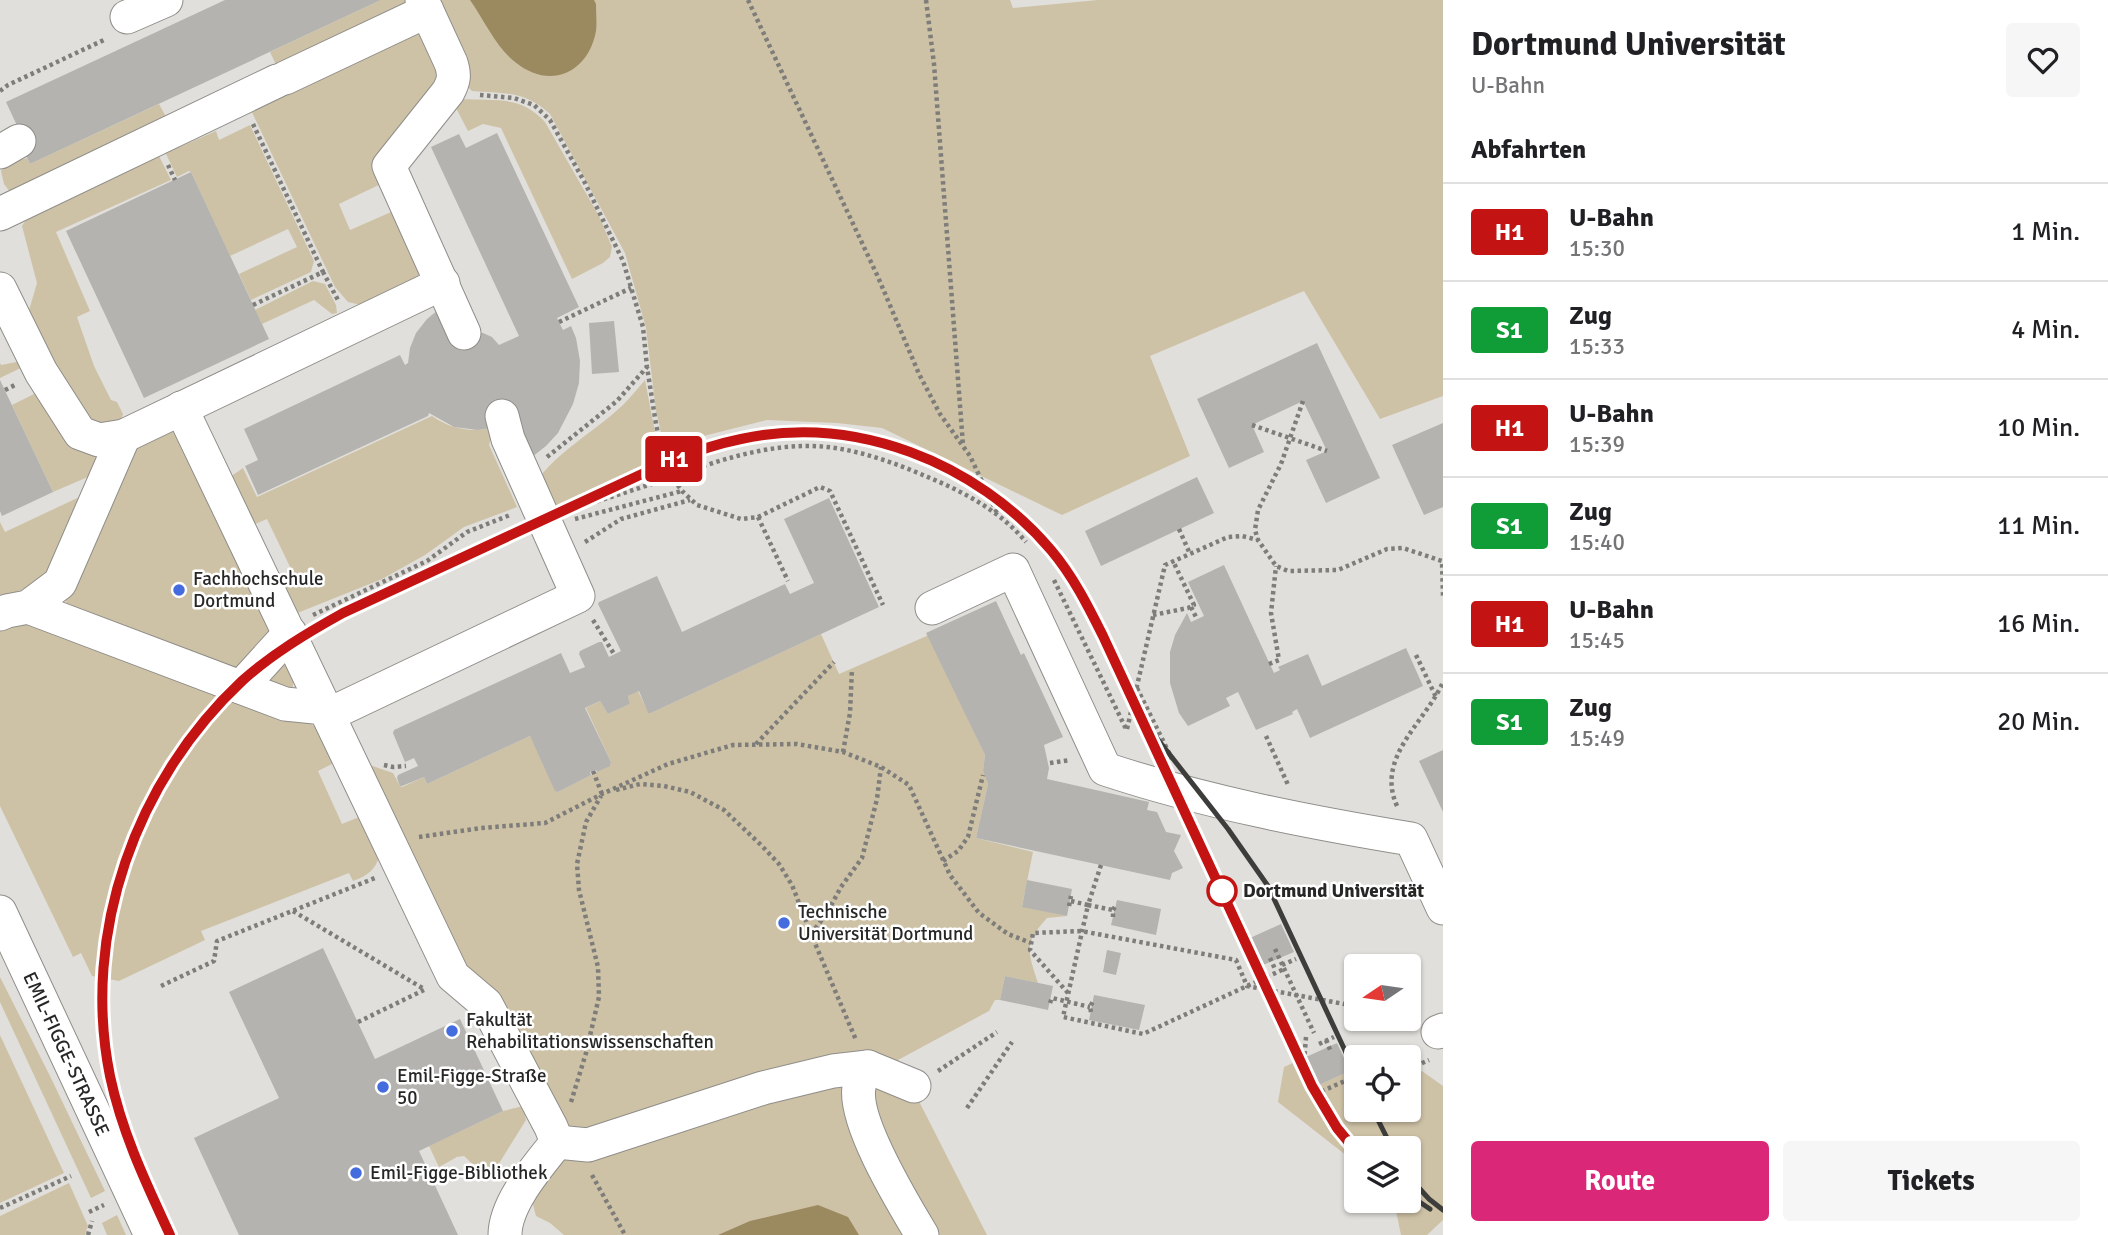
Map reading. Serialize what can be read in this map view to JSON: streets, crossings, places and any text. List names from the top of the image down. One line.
{"streets":{"street":["EMIL-FIGGE-STRASSE"]},"places":["Fachhochschule Dortmund","Dortmund Universität","Technische Universität Dortmund","Fakultät Rehabilitationswissenschaften","Emil-Figge-Straße 50","Emil-Figge-Bibliothek"],"lines":["metro line H1"],"north":"left","page":{"on_map":"H1","heading":[["Dortmund Universität","U-Bahn"],"Abfahrten"],"list":[{"mark":"H1","name":"U-Bahn","note":"15:30","value":"1 Min."},{"mark":"S1","name":"Zug","note":"15:33","value":"4 Min."},{"mark":"H1","name":"U-Bahn","note":"15:39","value":"10 Min."},{"mark":"S1","name":"Zug","note":"15:40","value":"11 Min."},{"mark":"H1","name":"U-Bahn","note":"15:45","value":"16 Min."},{"mark":"S1","name":"Zug","note":"15:49","value":"20 Min."}],"buttons":["Route","Tickets"]}}
